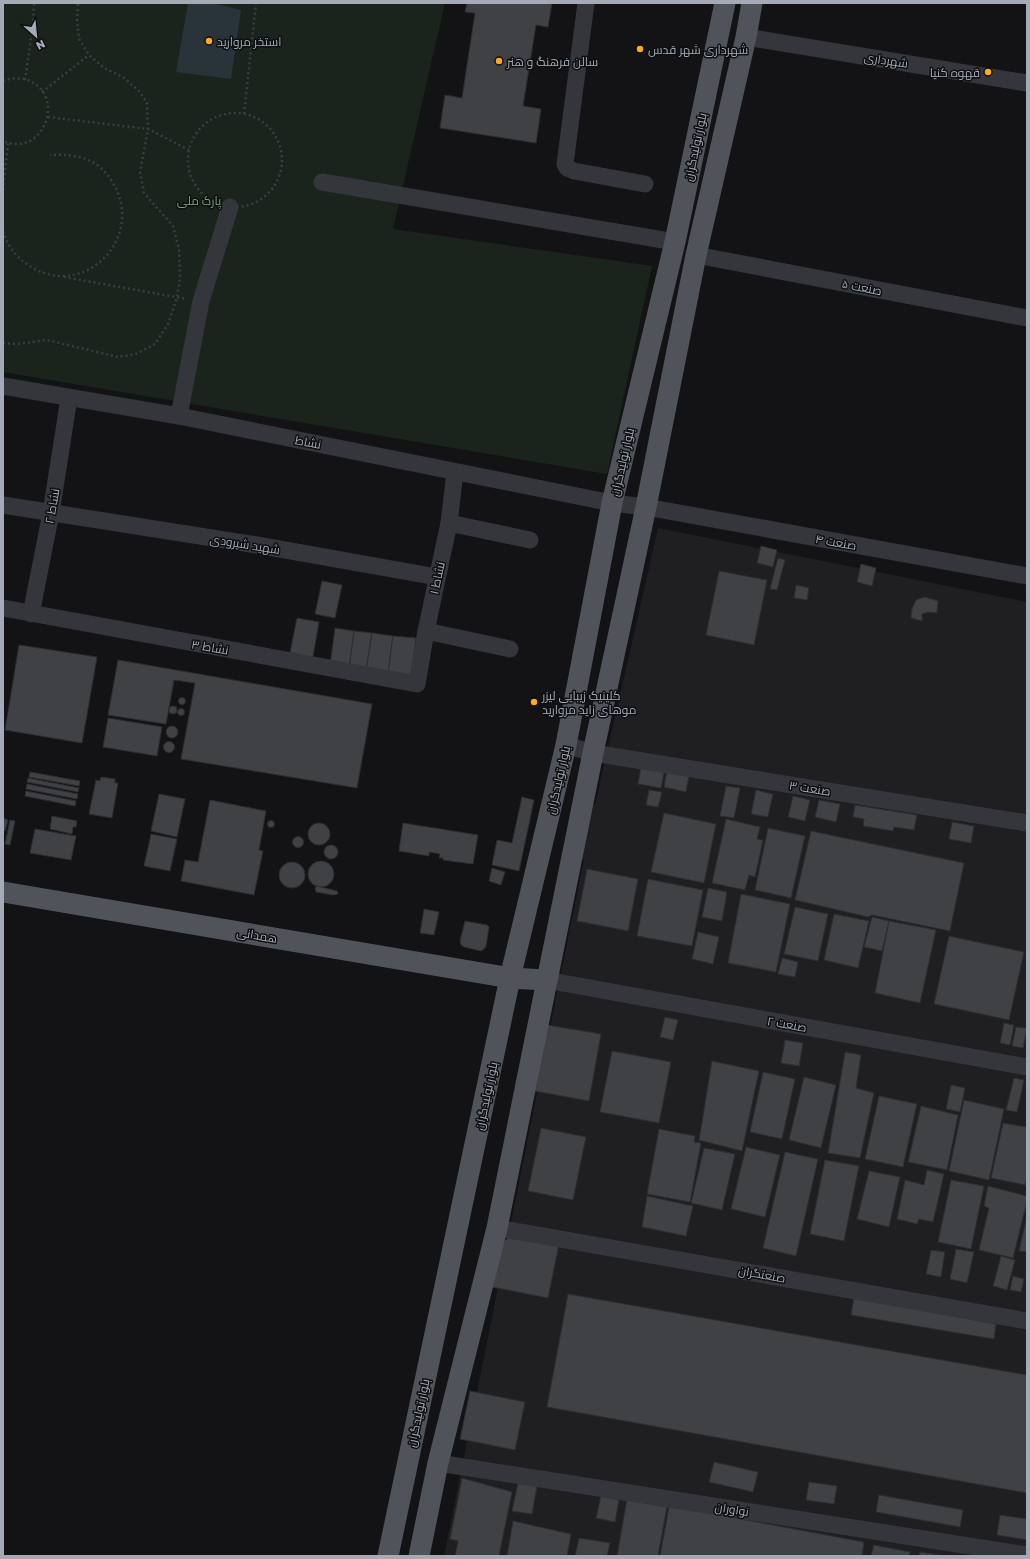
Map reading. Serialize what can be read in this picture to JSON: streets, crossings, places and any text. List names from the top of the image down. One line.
{"streets":{"main road":["بلوار تولیدگران","همدانی"],"street":["شهرداری","صنعت ۵","نشاط","نشاط ۲","صنعت ۴","شهید شیرودی","نشاط ۱","نشاط ۳","صنعت ۳","صنعت ۲","صنعتگران","نواوران"]},"crossings":[["شهرداری","بلوار تولیدگران"],["بلوار تولیدگران","صنعت ۵"],["بلوار تولیدگران","نشاط"],["بلوار تولیدگران","صنعت ۴"],["بلوار تولیدگران","صنعت ۳"],["بلوار تولیدگران","همدانی"],["بلوار تولیدگران","صنعت ۲"],["بلوار تولیدگران","صنعتگران"],["بلوار تولیدگران","نواوران"],["نشاط","نشاط ۲"],["نشاط","صنعت ۴"],["نشاط","نشاط ۱"],["نشاط ۲","شهید شیرودی"],["نشاط ۲","نشاط ۳"],["شهید شیرودی","نشاط ۱"],["نشاط ۱","نشاط ۳"],["همدانی","صنعت ۲"]],"parks":["پارک ملی"],"places":["استخر مروارید","شهرداری شهر قدس","سالن فرهنگ و هنر","قهوه کنیا","کلینیک زیبایی لیزر موهای زاید مروارید"],"north":"bottom right"}
